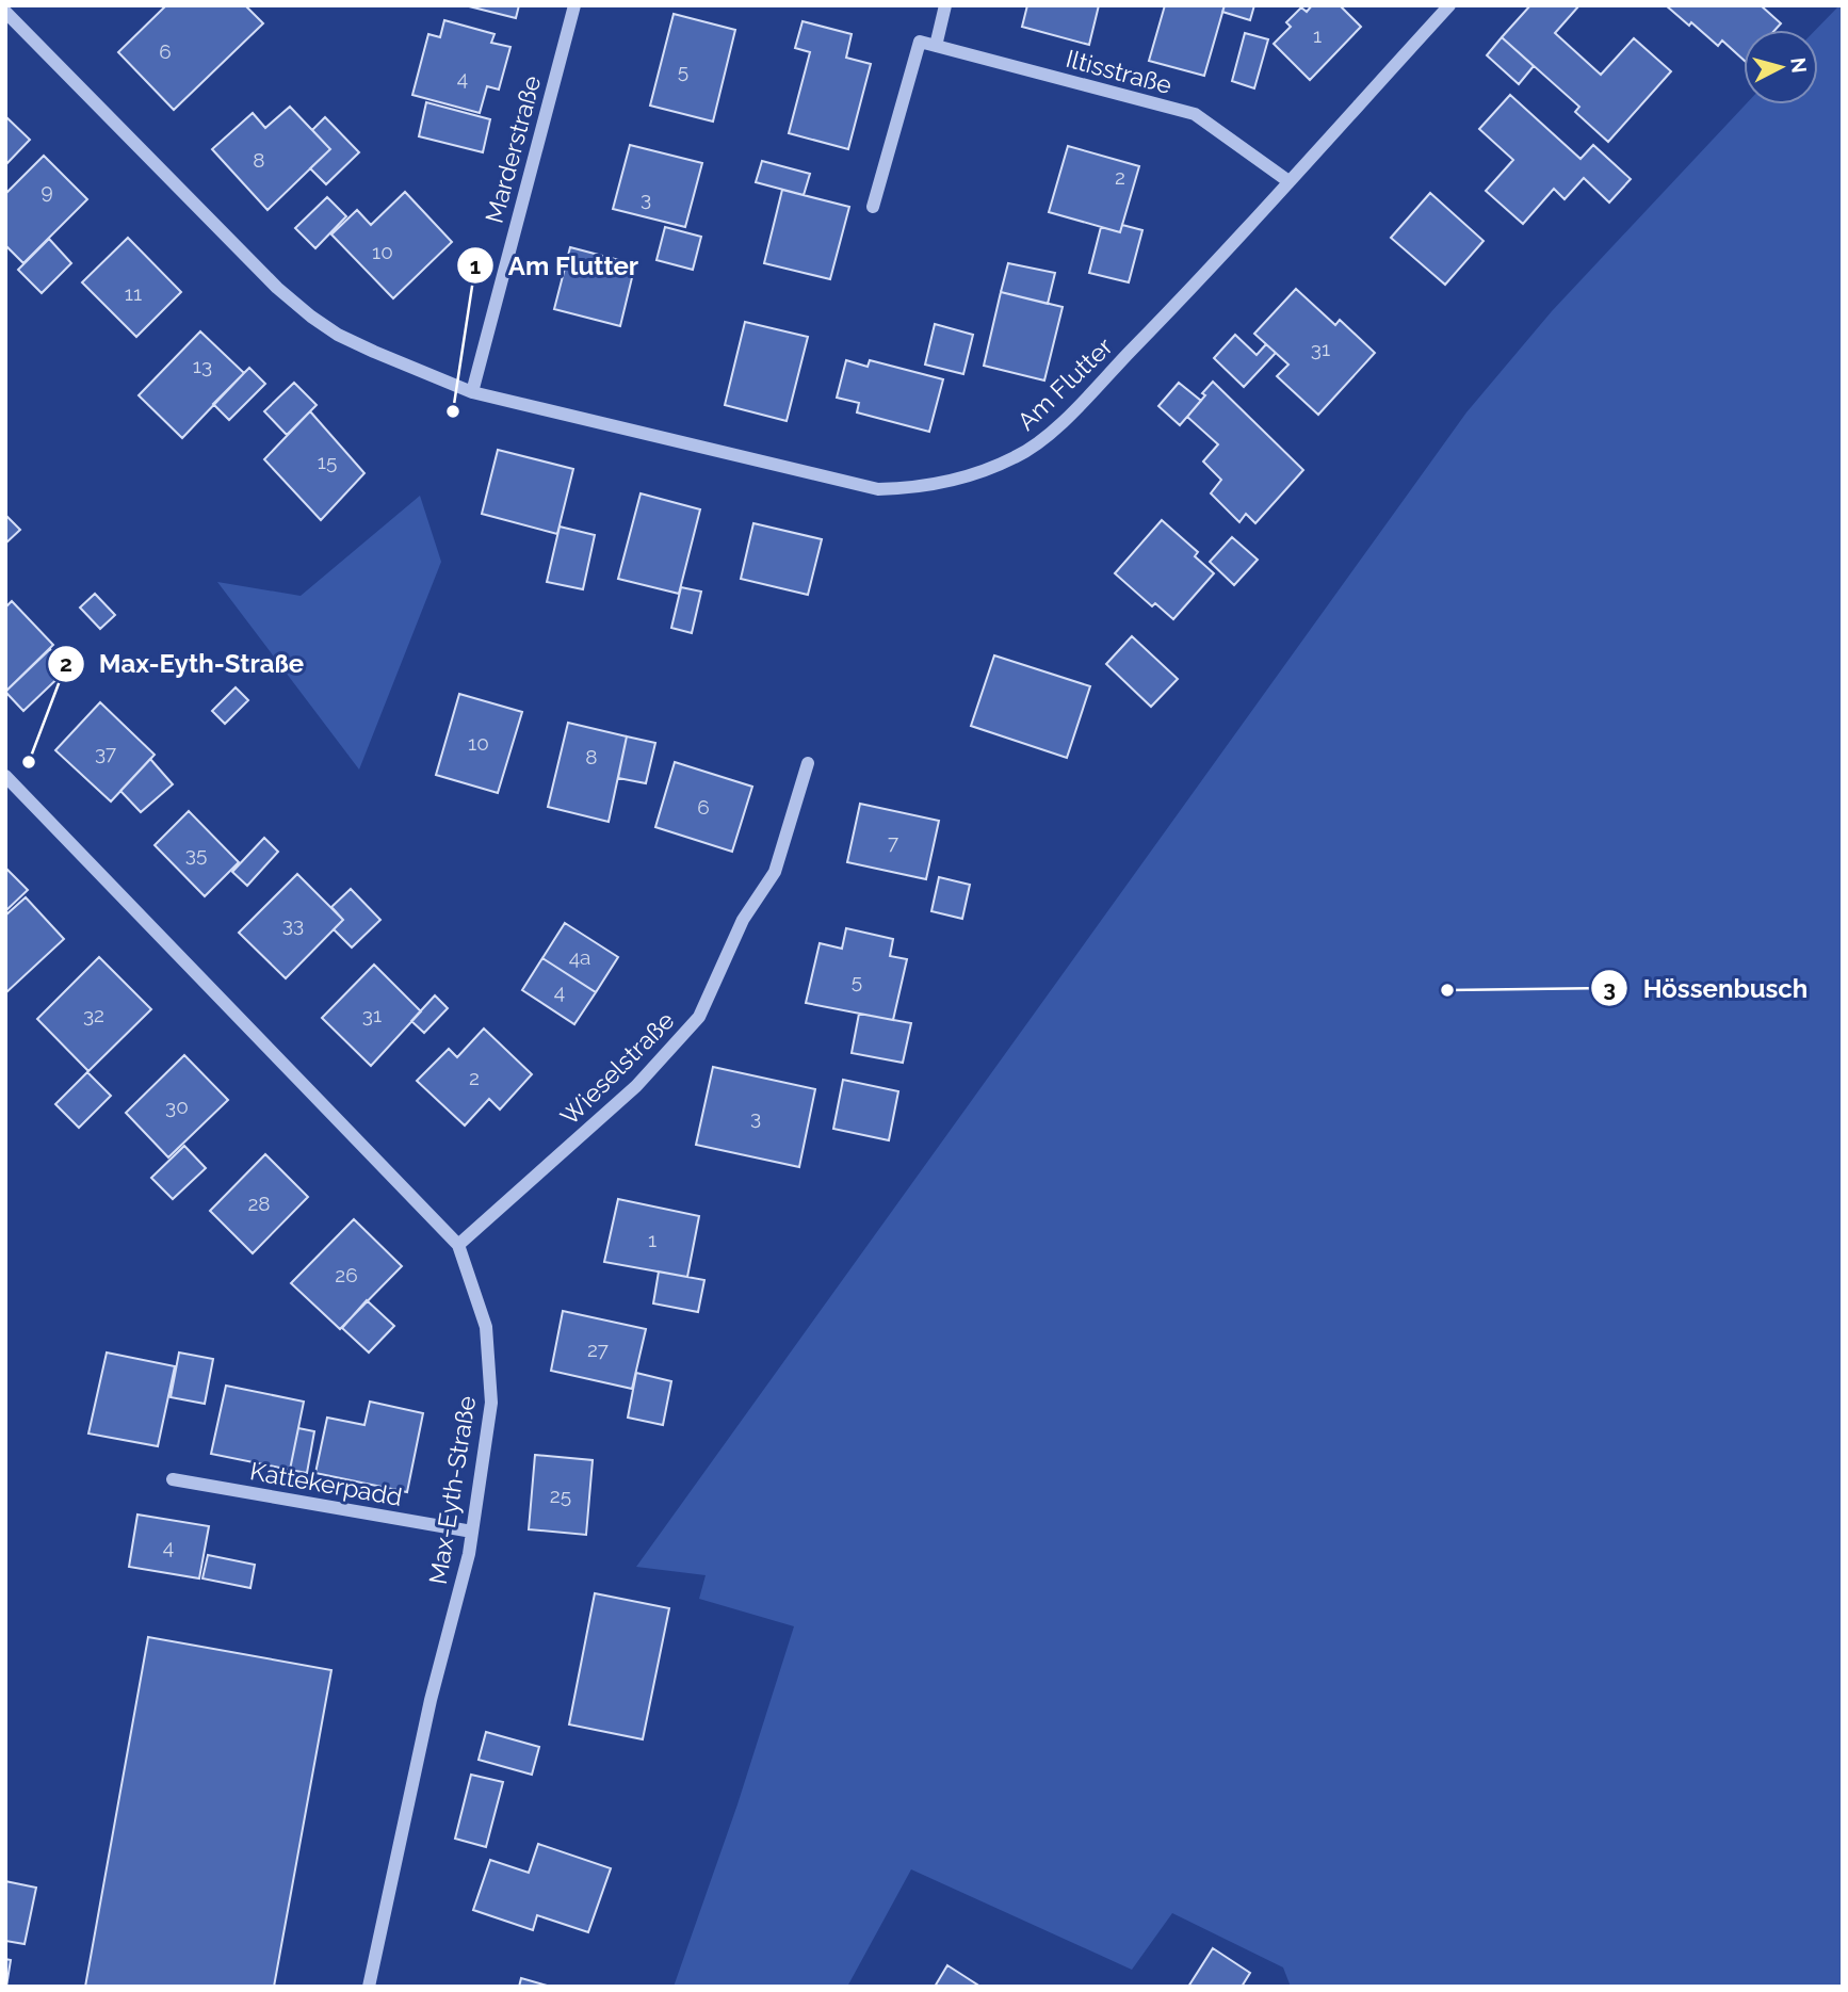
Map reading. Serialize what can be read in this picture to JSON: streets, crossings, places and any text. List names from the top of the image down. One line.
{"streets":{"street":["Iltisstraße","Marderstraße","Am Flutter","Wieselstraße","Kattekerpadd","Max-Eyth-Straße"]},"crossings":[["Iltisstraße","Am Flutter"],["Marderstraße","Am Flutter"],["Wieselstraße","Max-Eyth-Straße"],["Kattekerpadd","Max-Eyth-Straße"]],"places":["Am Flutter","Max-Eyth-Straße","Hössenbusch"],"house_numbers":["1","6","5","4","8","2","9","3","10","11","31","13","15","10","37","8","6","7","35","33","4a","5","4","32","31","2","30","3","28","1","26","27","25","4"],"north":"right"}
